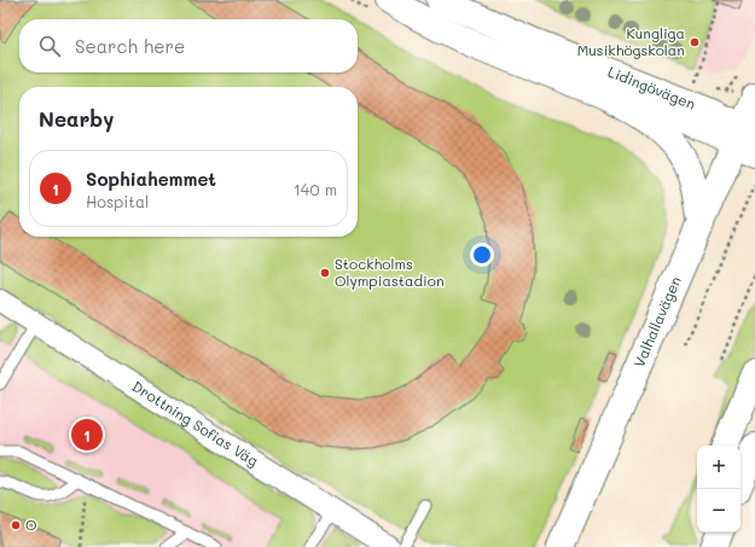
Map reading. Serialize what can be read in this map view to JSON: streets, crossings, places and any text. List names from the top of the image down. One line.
{"streets":{"main road":["Lidingövägen","Valhallavägen"],"street":["Drottning Sofias Väg"]},"crossings":[["Lidingövägen","Valhallavägen"]],"places":["Kungliga Musikhögskolan","Stockholms Olympiastadion","O"],"page":{"search":"Search here","heading":"Nearby","list":[{"mark":"1","name":"Sophiahemmet","note":"Hospital","value":"140 m"}],"pins":"1","map_buttons":["+","−"]}}
